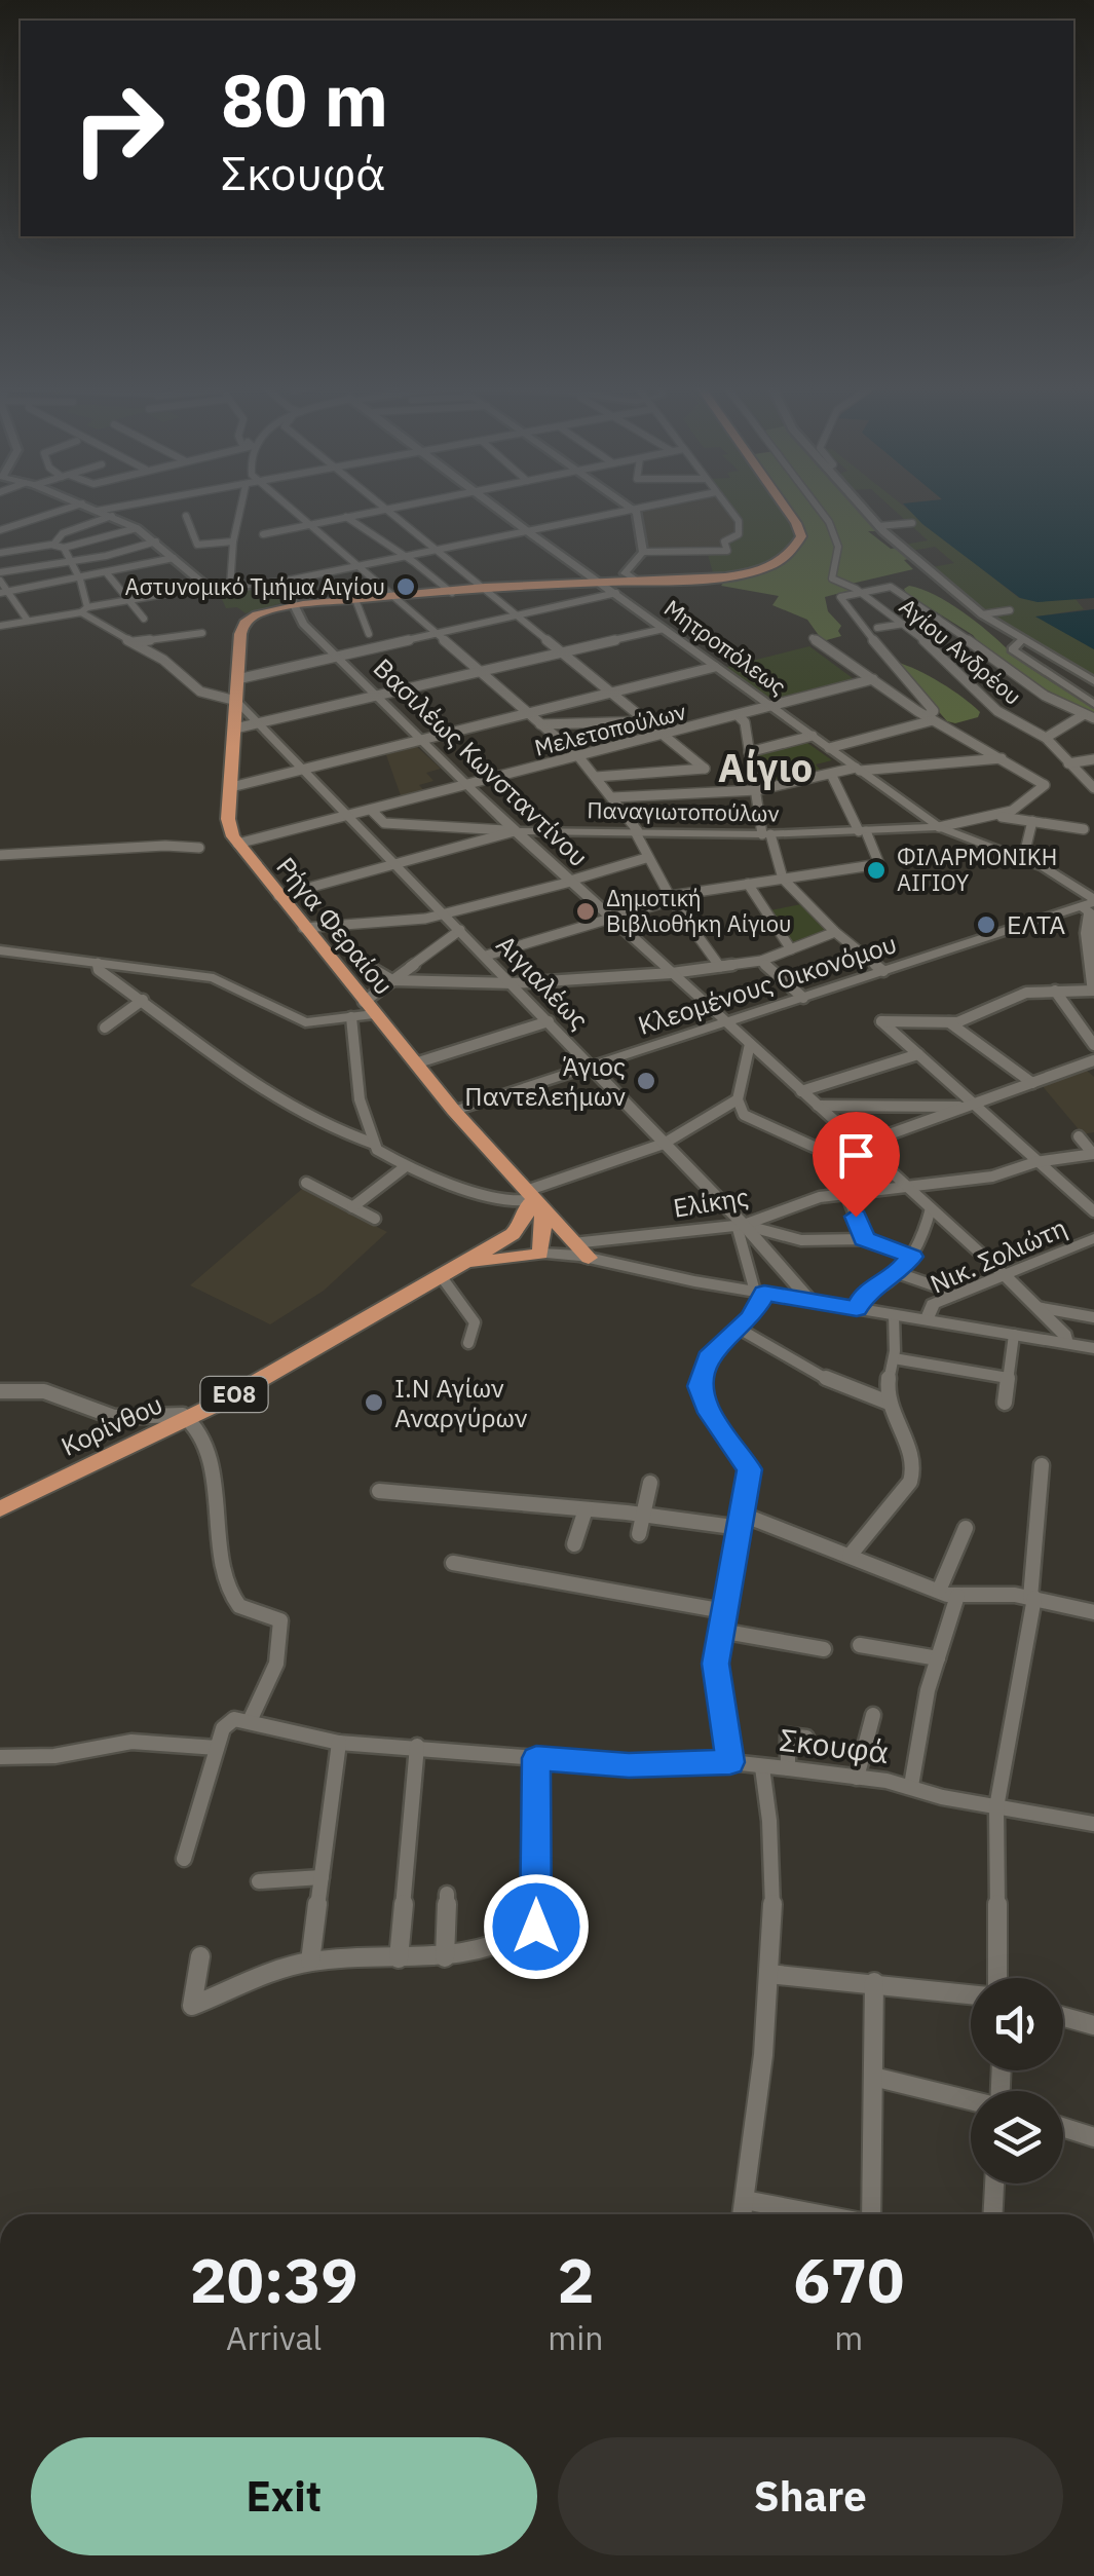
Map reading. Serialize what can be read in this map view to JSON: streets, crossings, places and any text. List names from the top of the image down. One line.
{"streets":{"main road":["Ρήγα Φεραίου","ΕΟ8","Κορίνθου"],"street":["Μητροπόλεως","Αγίου Ανδρέου","Μελετοπούλων","Βασιλέως Κωνσταντίνου","Παναγιωτοπούλων","Αιγιαλέως","Κλεομένους Οικονόμου","Ελίκης","Νικ. Σολιώτη","Σκουφά"]},"crossings":[["Μητροπόλεως","Μελετοπούλων"],["Μητροπόλεως","Παναγιωτοπούλων"],["Μητροπόλεως","Κλεομένους Οικονόμου"],["Μελετοπούλων","Βασιλέως Κωνσταντίνου"],["Μελετοπούλων","Ρήγα Φεραίου"],["Μελετοπούλων","Αιγιαλέως"],["Βασιλέως Κωνσταντίνου","Παναγιωτοπούλων"],["Βασιλέως Κωνσταντίνου","Ρήγα Φεραίου"],["Βασιλέως Κωνσταντίνου","Κλεομένους Οικονόμου"],["Βασιλέως Κωνσταντίνου","Ελίκης"],["Βασιλέως Κωνσταντίνου","Νικ. Σολιώτη"],["Παναγιωτοπούλων","Αιγιαλέως"],["Ρήγα Φεραίου","Αιγιαλέως"],["Ρήγα Φεραίου","Κλεομένους Οικονόμου"],["Ρήγα Φεραίου","Ελίκης"],["Ρήγα Φεραίου","ΕΟ8"],["Αιγιαλέως","Κλεομένους Οικονόμου"],["Αιγιαλέως","Ελίκης"],["ΕΟ8","Κορίνθου"]],"districts":["Αίγιο"],"places":["Αστυνομικό Τμήμα Αιγίου","ΦΙΛΑΡΜΟΝΙΚΗ ΑΙΓΙΟΥ","Δημοτική Βιβλιοθήκη Αίγιου","ΕΛΤΑ","Άγιος Παντελεήμων","Ι.Ν Αγίων Αναργύρων"],"page":{"turn":["80 m","Σκουφά"],"eta":["20:39","Arrival","2","min","670","m"],"buttons":["Exit","Share"]}}
